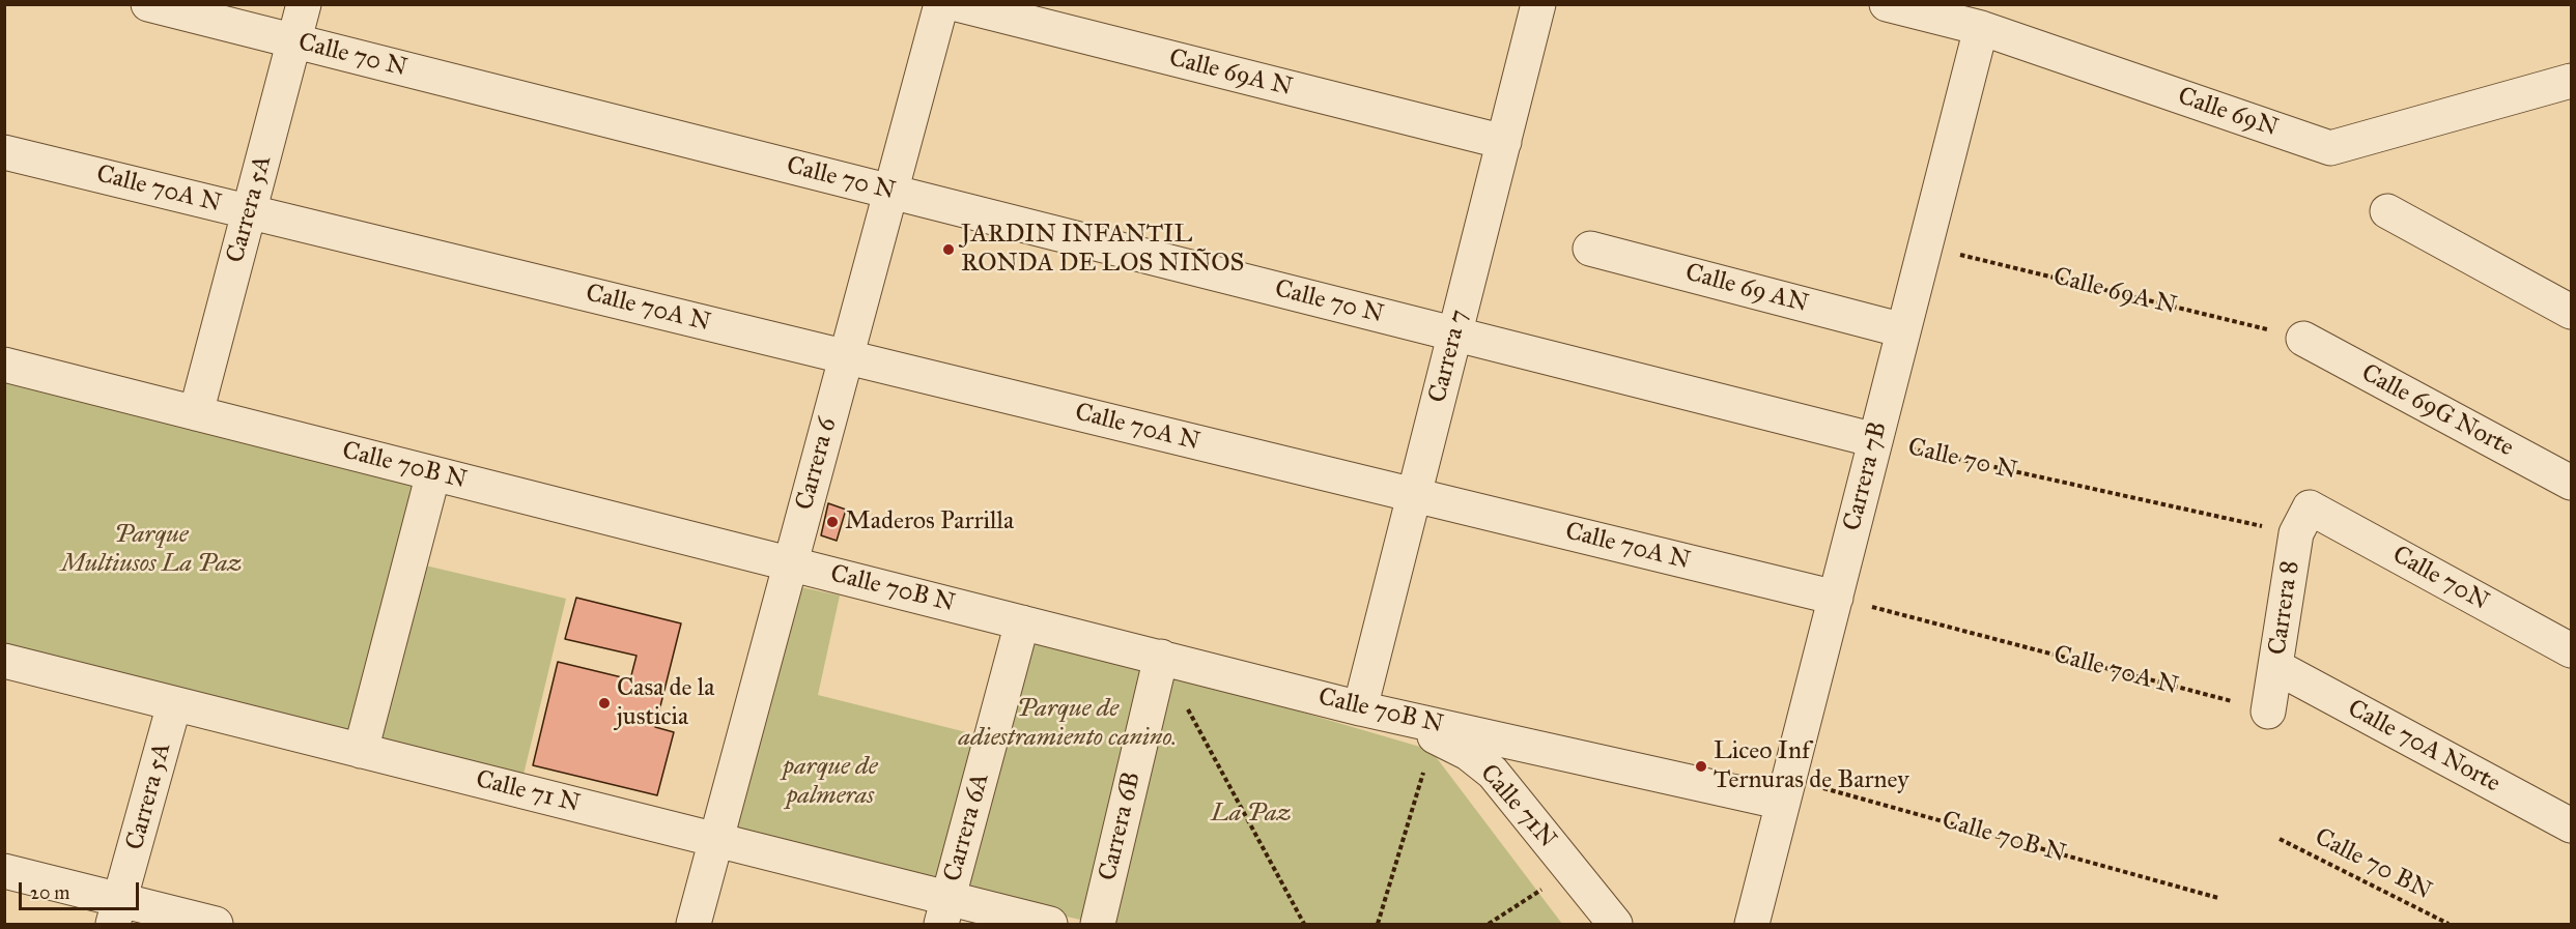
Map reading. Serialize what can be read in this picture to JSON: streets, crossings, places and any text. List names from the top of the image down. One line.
{"streets":{"street":["Calle 70 N","Calle 69A N","Calle 69N","Calle 70A N","Carrera 5A","Calle 69 AN","Carrera 7","Calle 69G Norte","Carrera 6","Calle 70B N","Carrera 7B","Calle 70N","Carrera 8","Calle 70A Norte","Calle 71 N","Calle 71N","Carrera 6B","Carrera 6A"],"path":["Calle 70 BN"]},"crossings":[["Calle 70 N","Carrera 5A"],["Calle 70 N","Carrera 7"],["Calle 70 N","Carrera 6"],["Calle 70 N","Carrera 7B"],["Calle 70 N","Calle 70N"],["Calle 70 N","Carrera 8"],["Calle 69A N","Carrera 7"],["Calle 69A N","Calle 69G Norte"],["Calle 69A N","Carrera 7B"],["Calle 69N","Carrera 7B"],["Calle 70A N","Carrera 5A"],["Calle 70A N","Carrera 7"],["Calle 70A N","Carrera 6"],["Calle 70A N","Carrera 7B"],["Calle 70A N","Carrera 8"],["Carrera 5A","Calle 70B N"],["Carrera 5A","Calle 71 N"],["Calle 69 AN","Carrera 7B"],["Carrera 7","Calle 70B N"],["Carrera 7","Calle 71N"],["Carrera 6","Calle 70B N"],["Carrera 6","Calle 71 N"],["Calle 70B N","Carrera 7B"],["Calle 70B N","Calle 71N"],["Calle 70B N","Carrera 6B"],["Calle 70B N","Carrera 6A"],["Calle 70N","Carrera 8"],["Carrera 8","Calle 70A Norte"],["Calle 71 N","Carrera 6A"]],"parks":["Parque Multiusos La Paz","Parque de adiestramiento canino.","parque de palmeras","La Paz"],"places":["JARDIN INFANTIL RONDA DE LOS NIÑOS","Maderos Parrilla","Casa de la justicia","Liceo Inf Ternuras de Barney"],"scale_bar":"20 m"}
